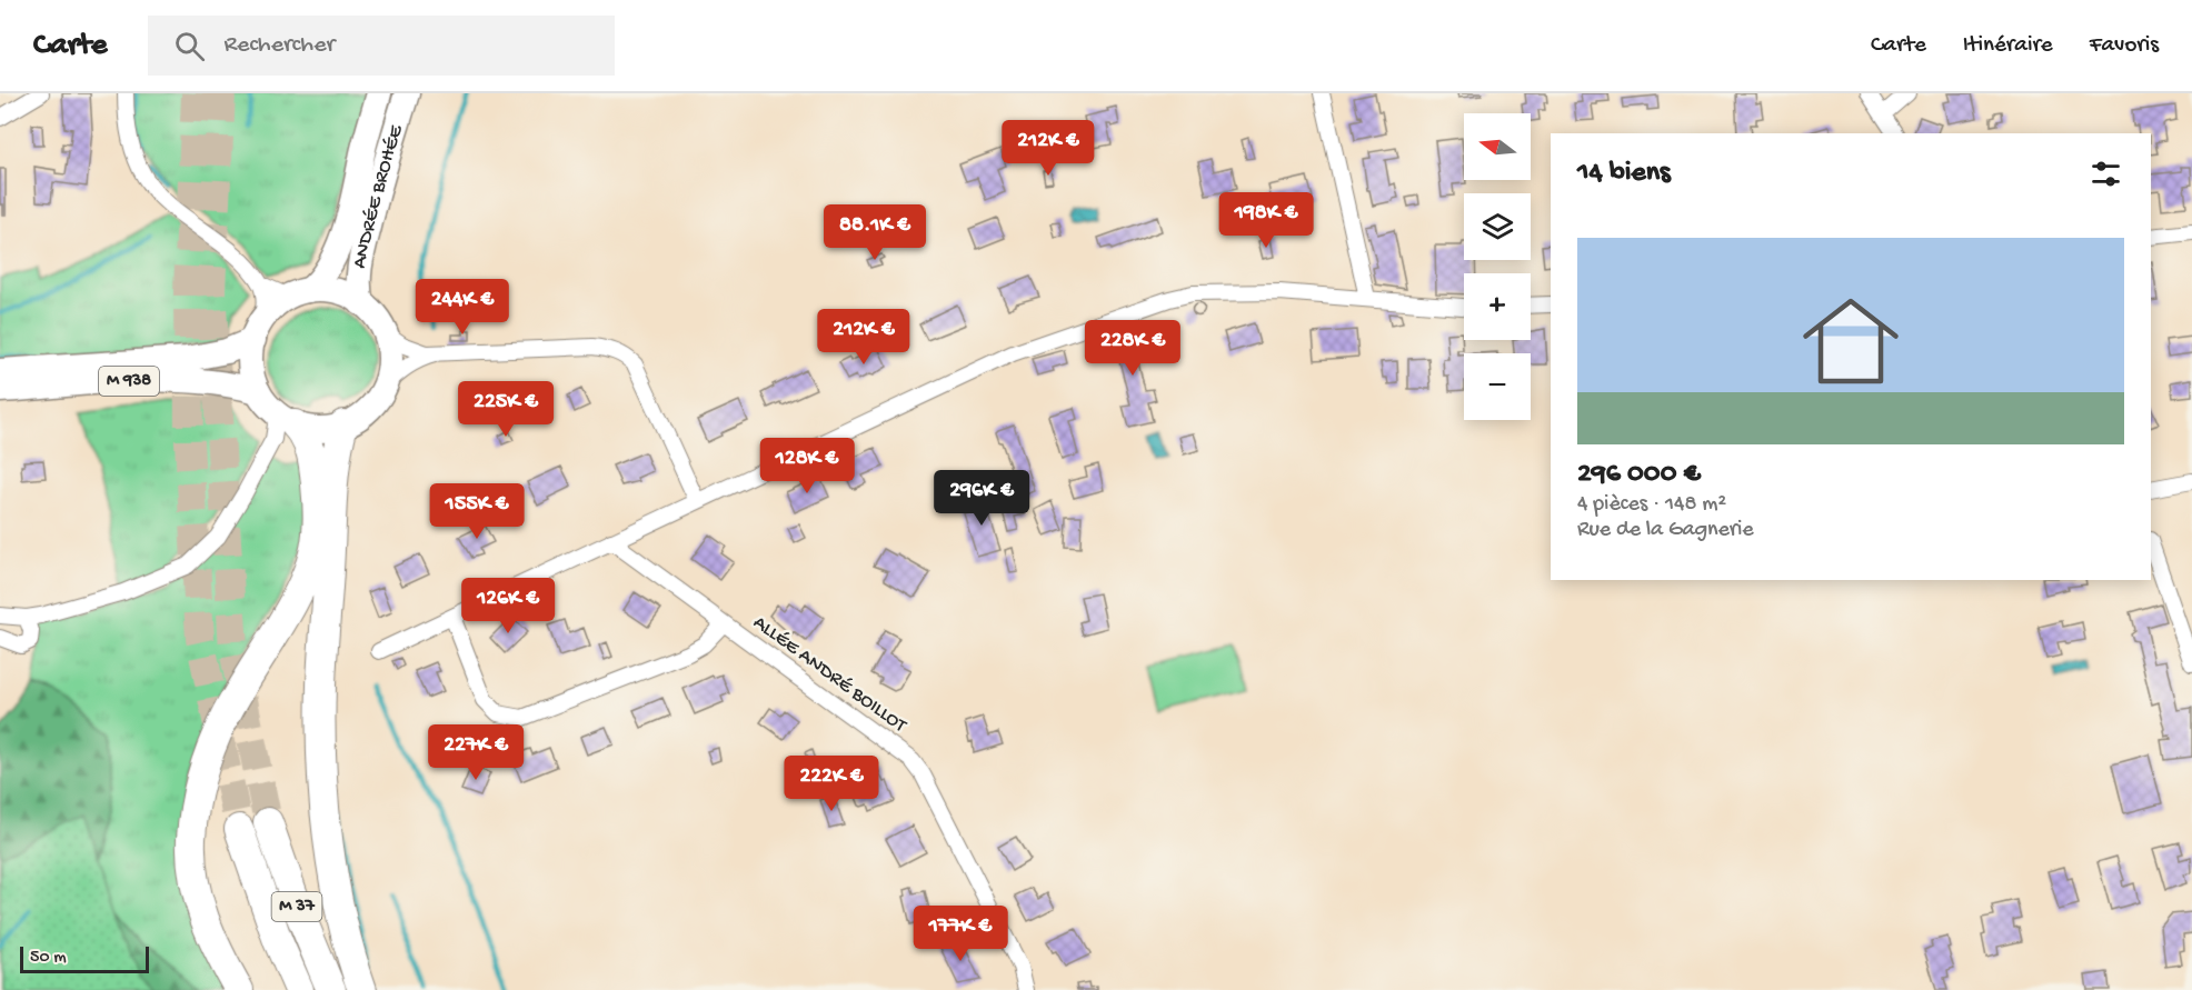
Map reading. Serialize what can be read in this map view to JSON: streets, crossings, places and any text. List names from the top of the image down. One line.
{"streets":{"highway":["M 37"],"main road":["ANDRÉE BROHÉE","M 938"],"street":["ALLÉE ANDRÉ BOILLOT"]},"crossings":[["ANDRÉE BROHÉE","M 938"]],"scale_bar":"50 m","north":"left","page":{"header":"Carte","search":"Rechercher","nav":["Carte","Itinéraire","Favoris"],"map_buttons":["+","−"],"price":["212K €","198K €","88.1K €","244K €","212K €","228K €","225K €","128K €","296K €","155K €","126K €","227K €","222K €","177K €"],"heading":"14 biens","list":[{"name":"296 000 €","note":"4 pièces · 148 m² · Rue de la Gagnerie"}],"scale":"50 m"}}
